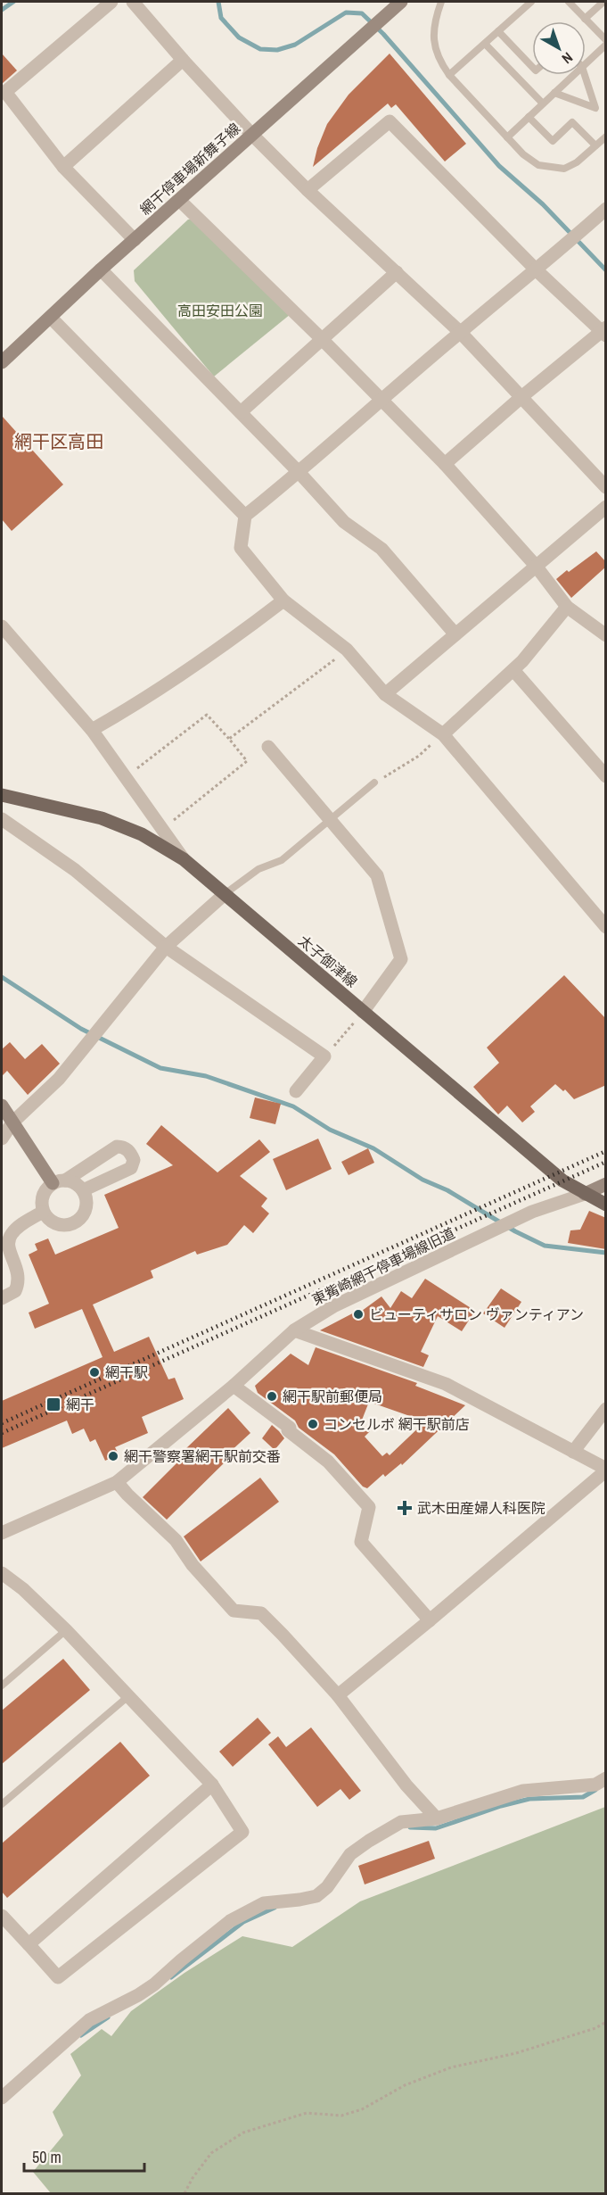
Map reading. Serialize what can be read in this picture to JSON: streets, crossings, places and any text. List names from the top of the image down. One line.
{"streets":{"main road":["網干停車場新舞子線","太子御津線"],"street":["東觜崎網干停車場線旧道"]},"crossings":[["太子御津線","東觜崎網干停車場線旧道"]],"districts":["網干区高田"],"parks":["高田安田公園"],"places":{"other":["ビューティサロン ヴァンティアン","網干駅","網干駅前郵便局","コンセルボ 網干駅前店","網干警察署網干駅前交番"],"transit":["網干"],"health":["武木田産婦人科医院"]},"scale_bar":"50 m","north":"bottom right"}
